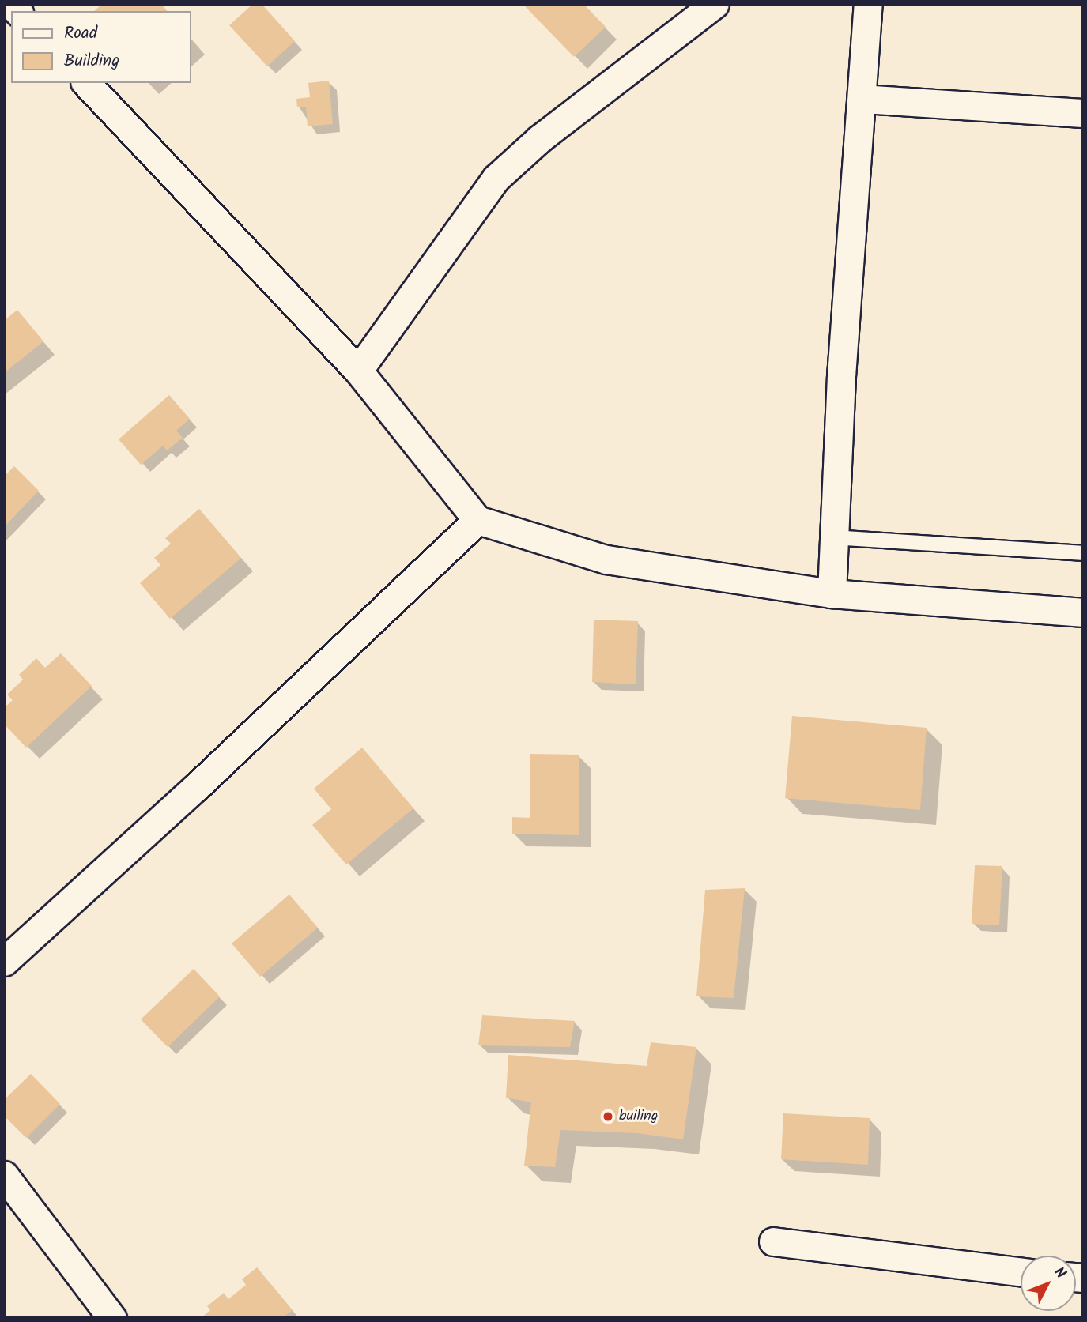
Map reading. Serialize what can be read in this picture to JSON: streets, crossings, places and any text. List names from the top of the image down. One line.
{"places":["builing"],"legend":["Road","Building"],"north":"top right"}
